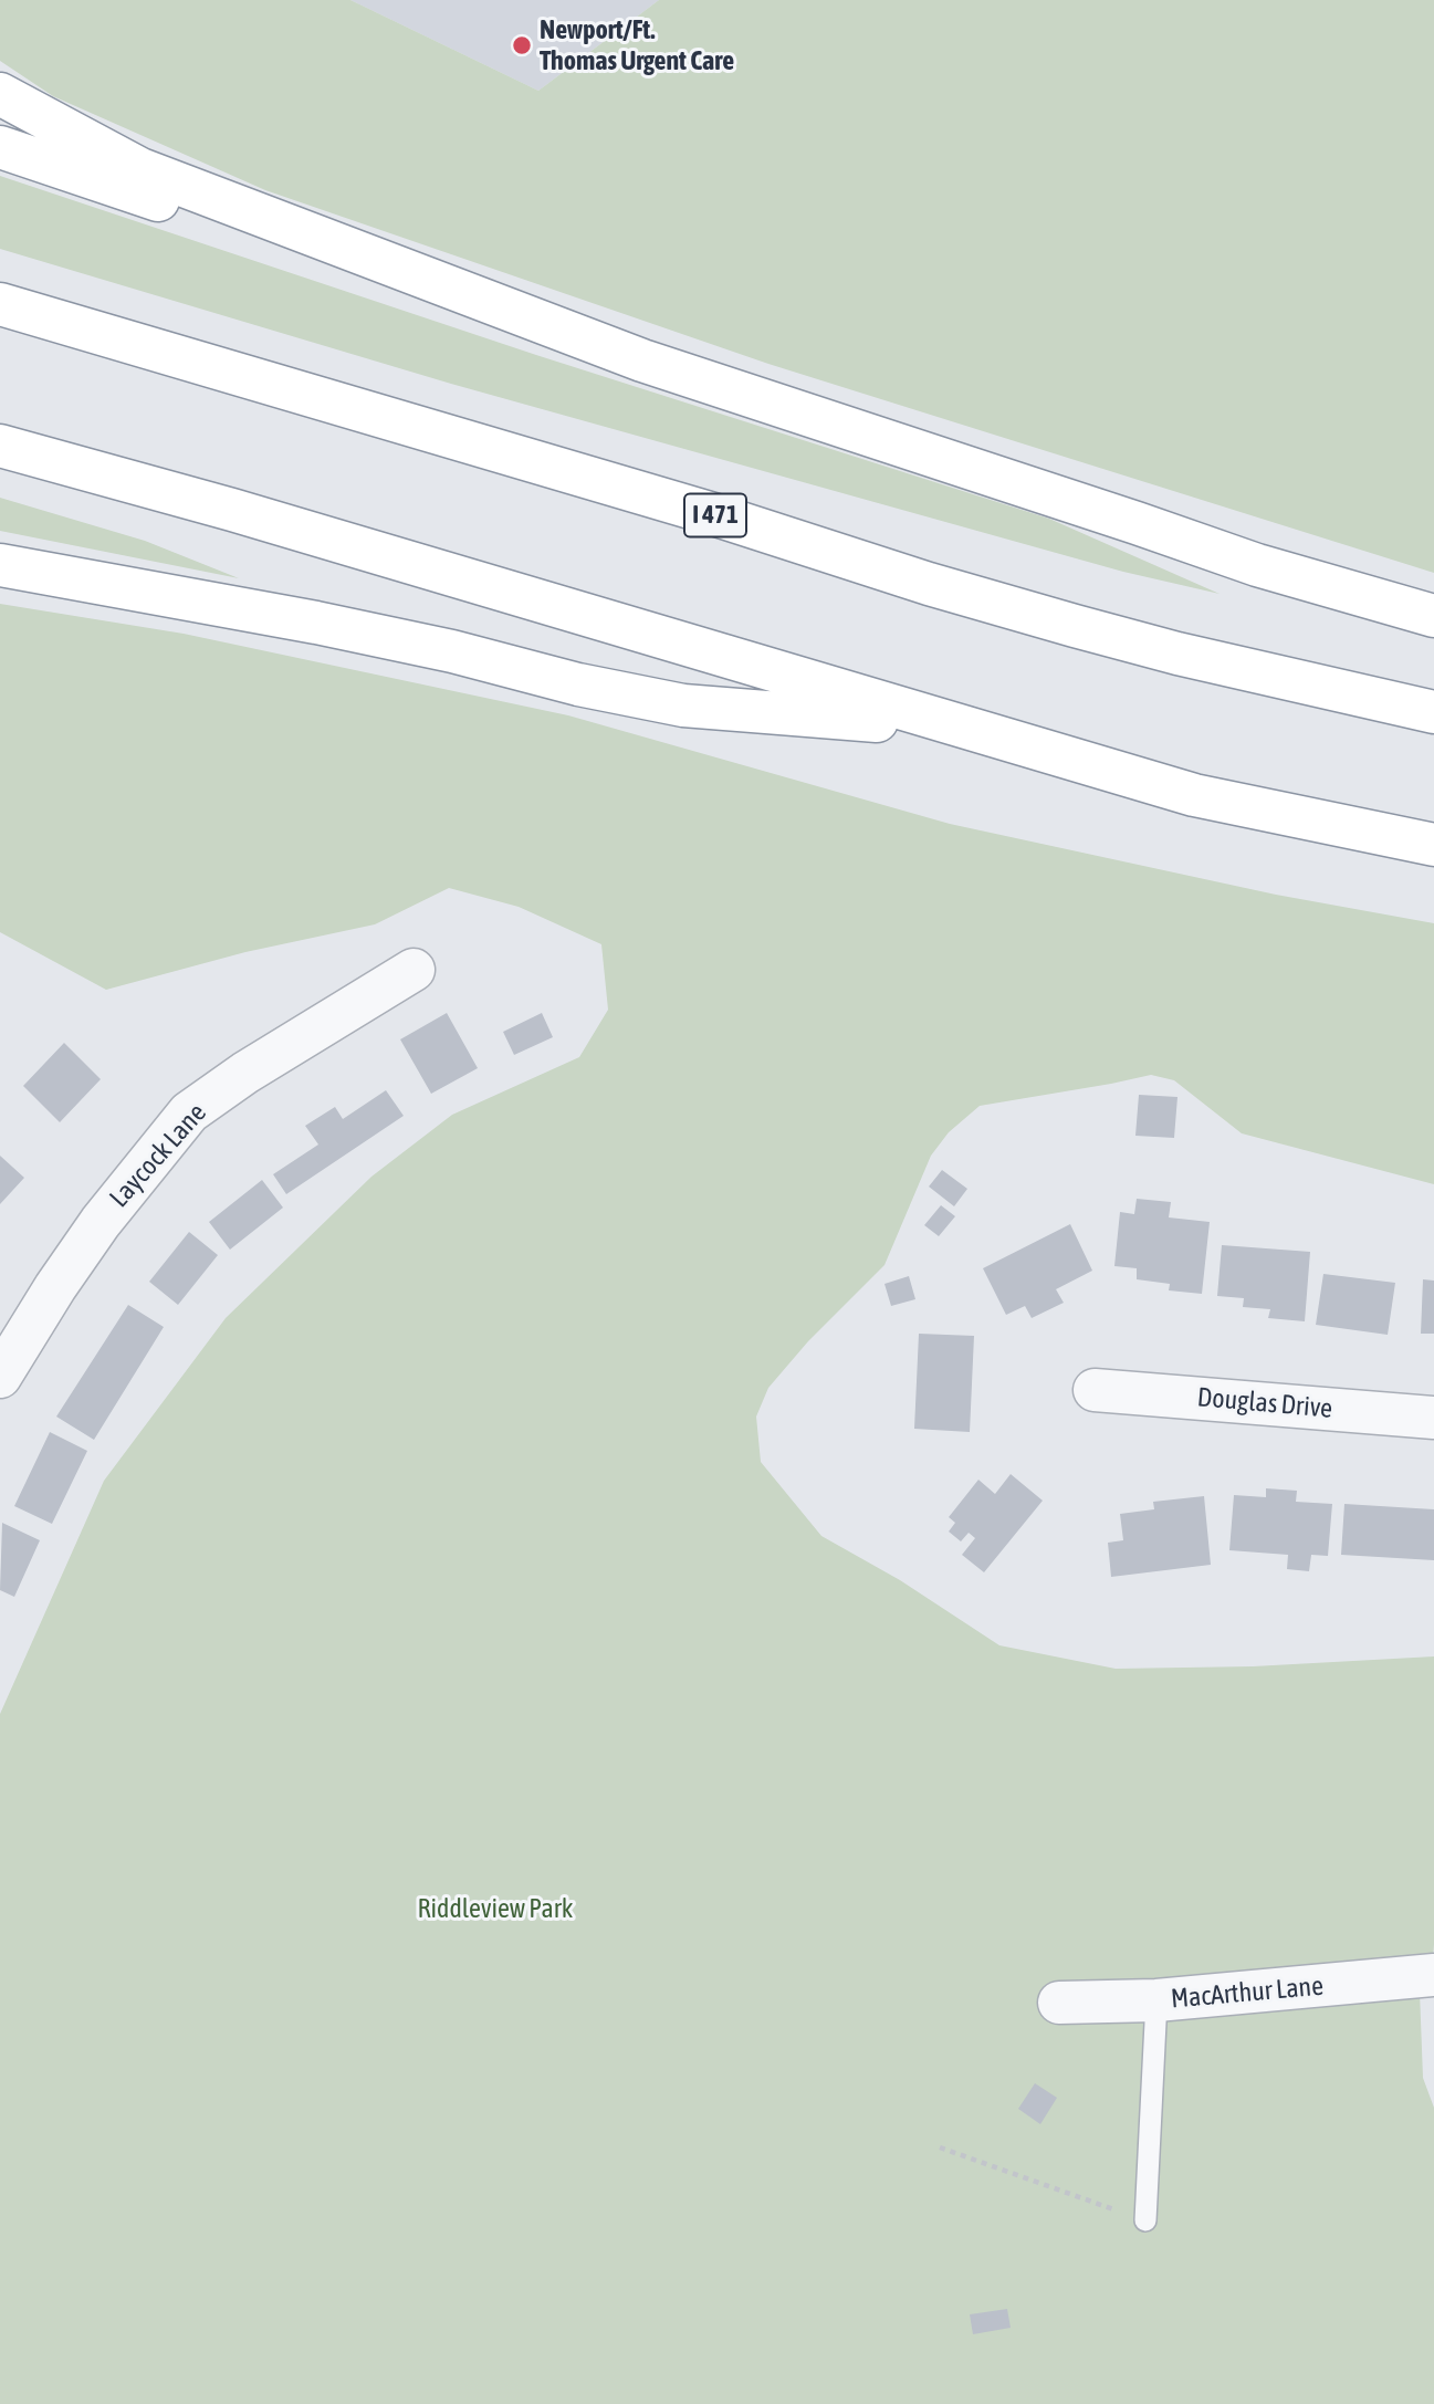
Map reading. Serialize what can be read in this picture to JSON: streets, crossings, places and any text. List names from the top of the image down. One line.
{"streets":{"highway":["I 471"],"street":["Laycock Lane","Douglas Drive","MacArthur Lane"]},"parks":["Riddleview Park"],"places":["Newport/Ft. Thomas Urgent Care"]}
